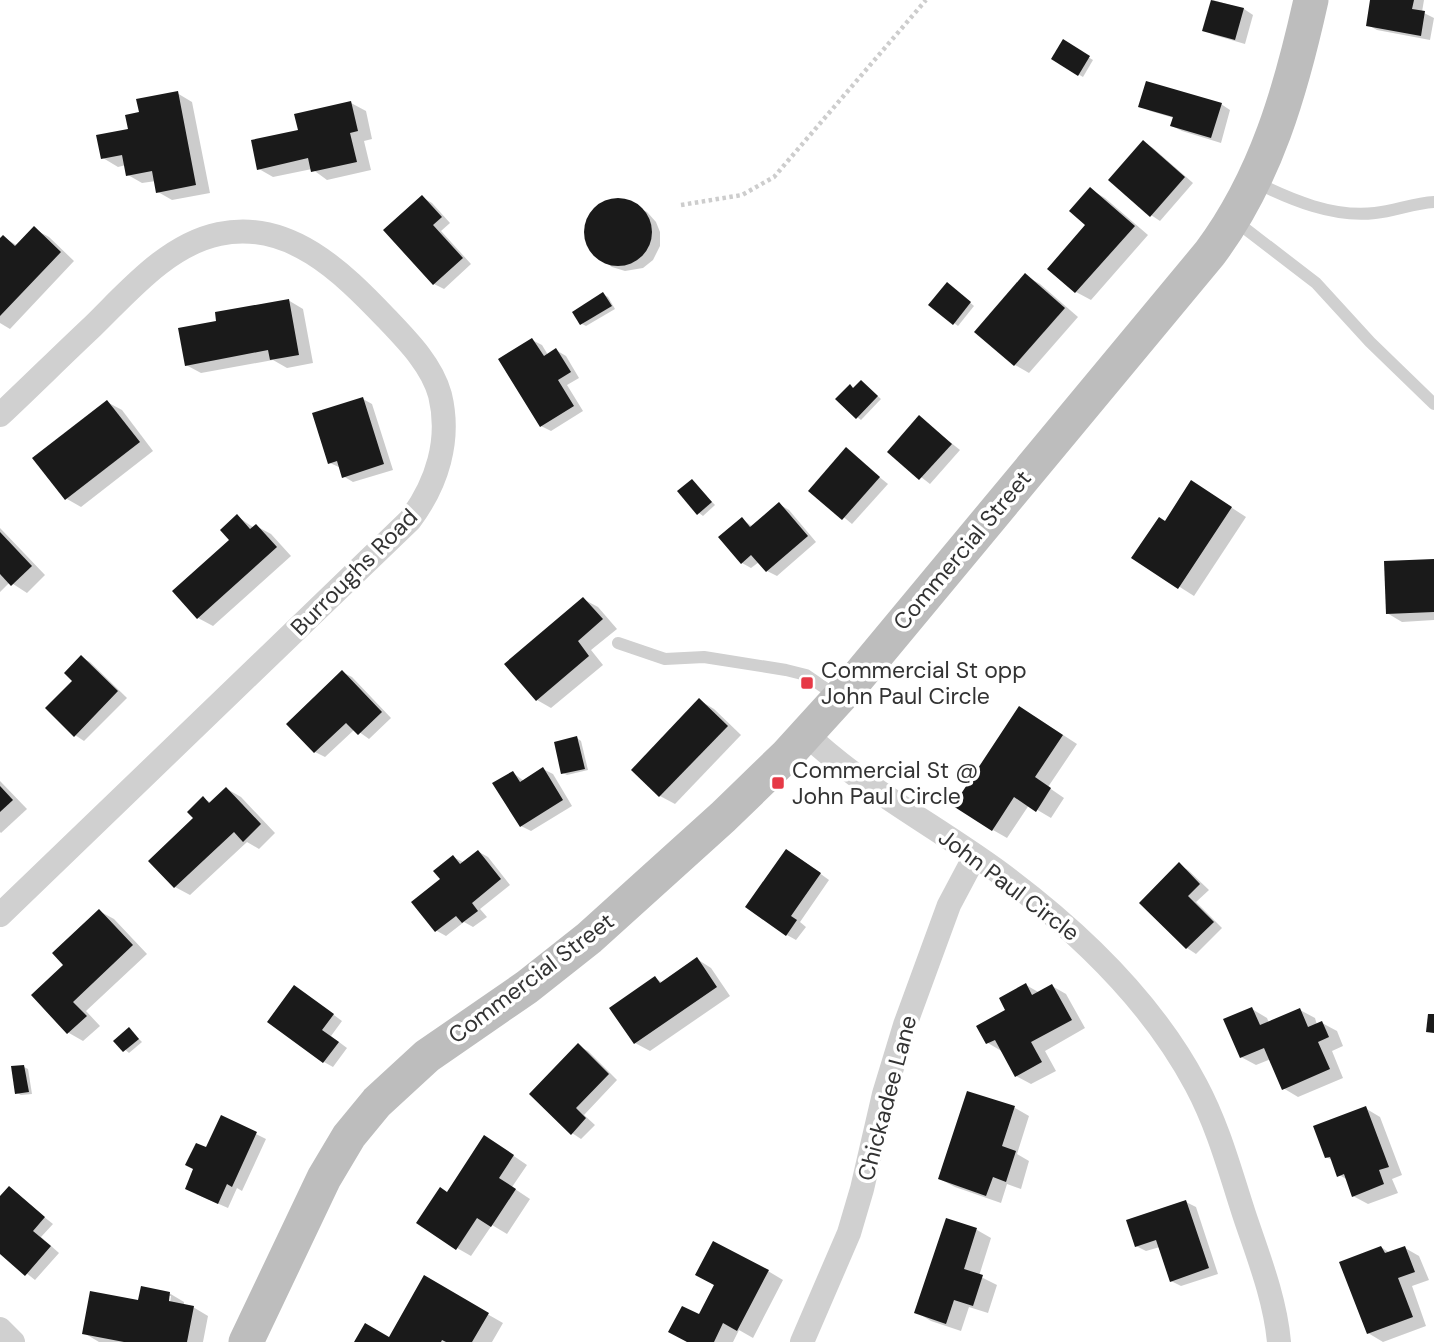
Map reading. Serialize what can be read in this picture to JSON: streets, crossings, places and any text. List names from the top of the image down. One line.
{"streets":{"main road":["Commercial Street"],"street":["Burroughs Road","John Paul Circle","Chickadee Lane"]},"crossings":[["Commercial Street","John Paul Circle"],["John Paul Circle","Chickadee Lane"]],"places":{"transit":["Commercial St opp John Paul Circle","Commercial St @ John Paul Circle"]}}
